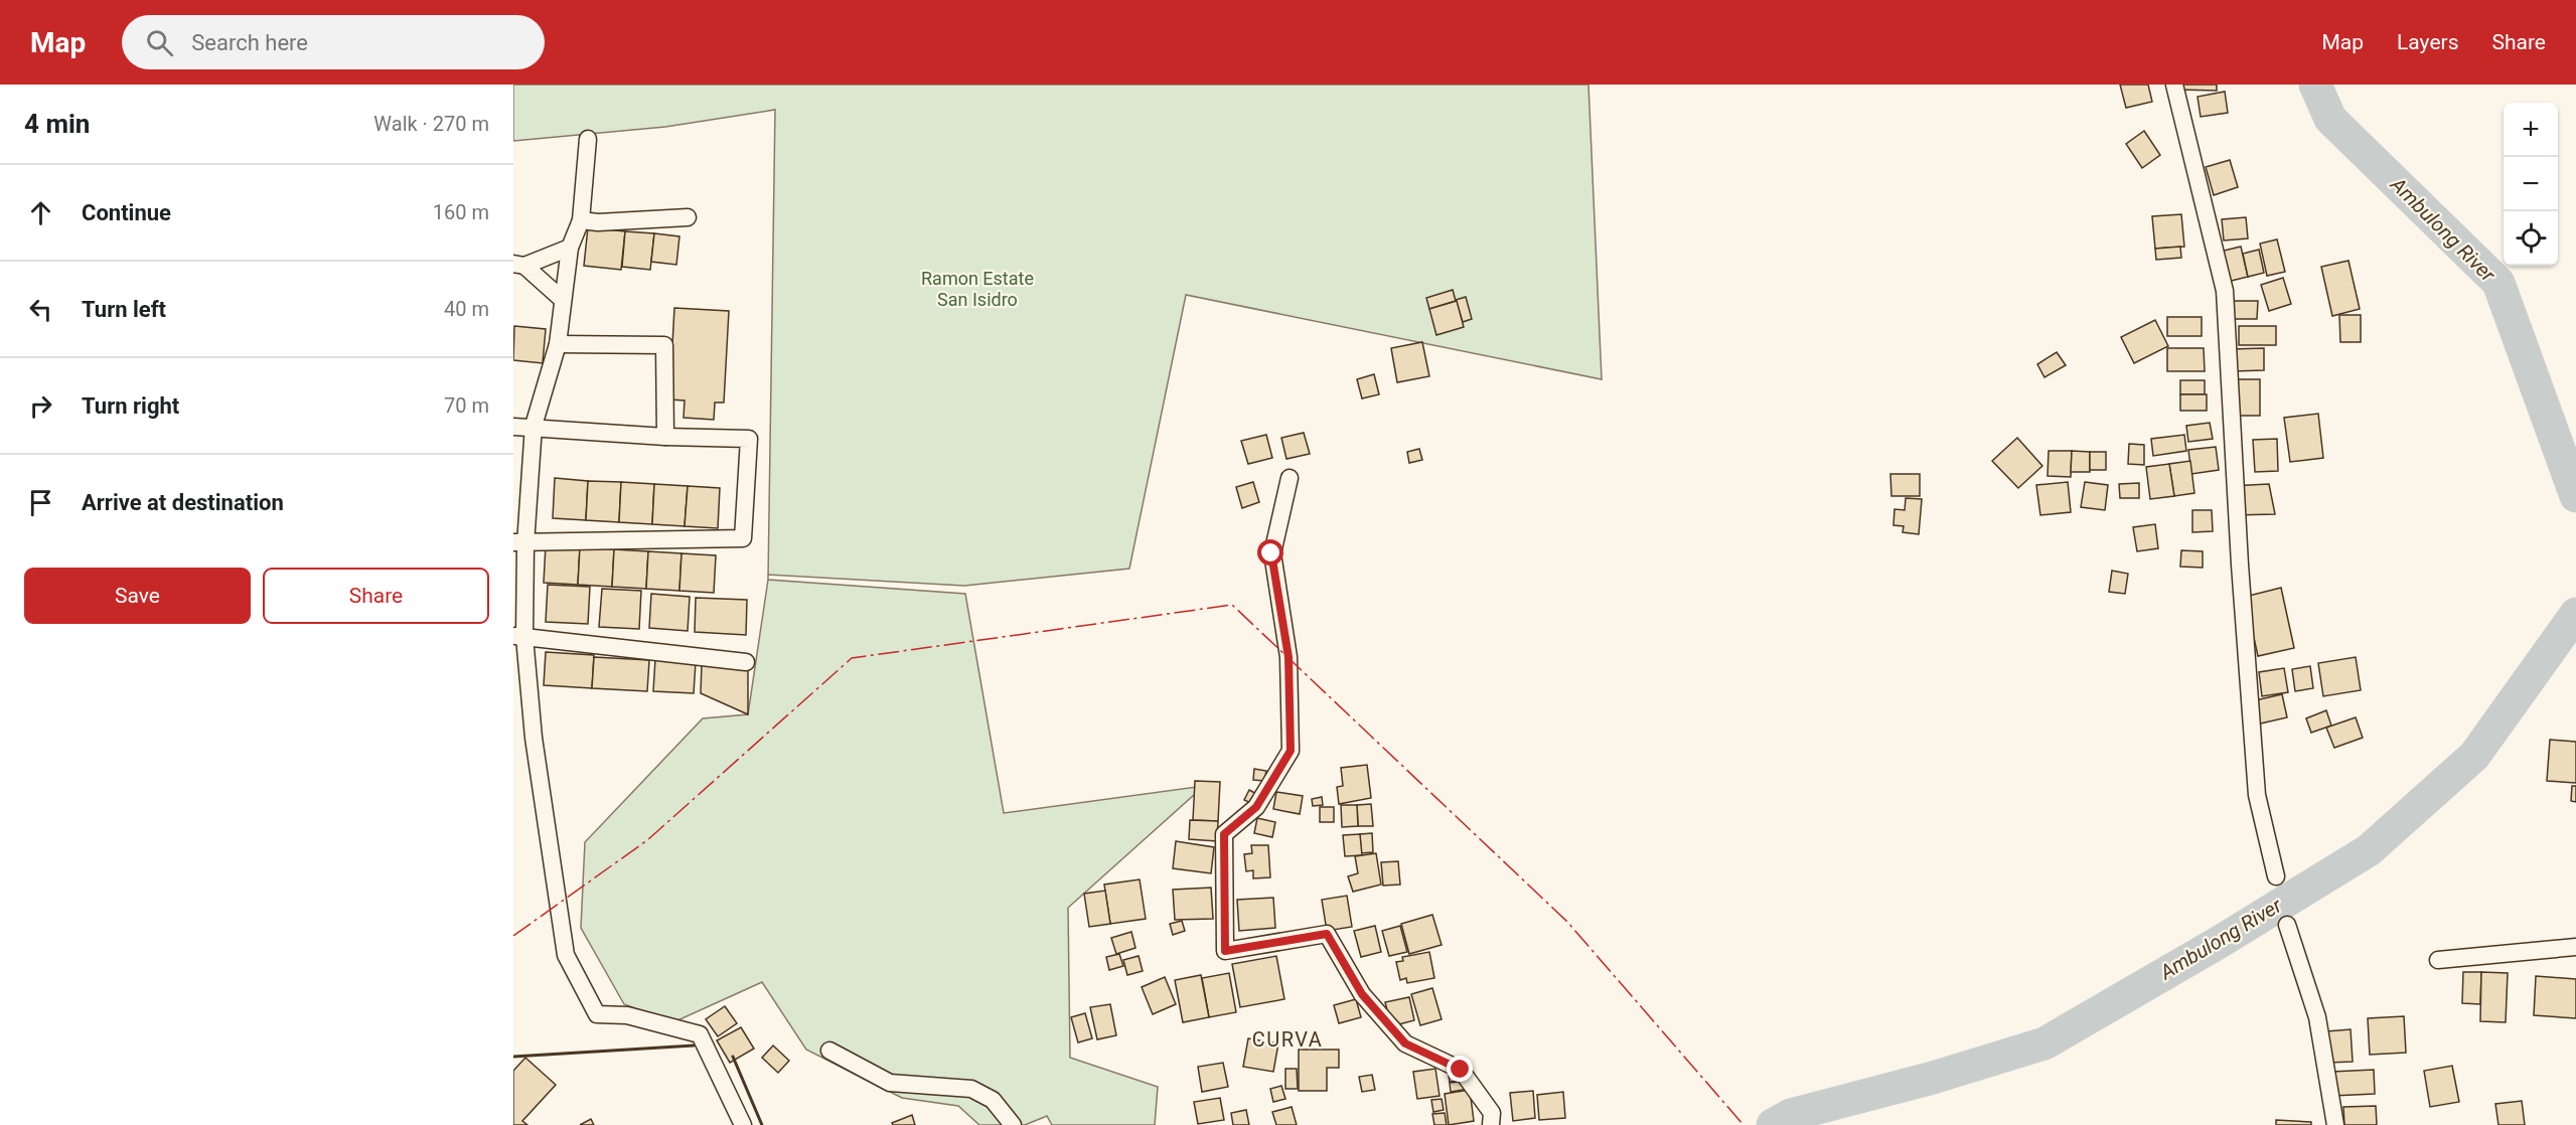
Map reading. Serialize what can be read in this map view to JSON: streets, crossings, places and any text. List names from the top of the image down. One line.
{"districts":["CURVA"],"water":["Ambulong River"],"parks":["Ramon Estate San Isidro"],"page":{"header":"Map","search":"Search here","nav":["Map","Layers","Share"],"heading":["4 min","Walk · 270 m"],"map_buttons":["+","−"],"list":[["Continue","160 m"],["Turn left","40 m"],["Turn right","70 m"],"Arrive at destination"],"buttons":["Save","Share"]}}
